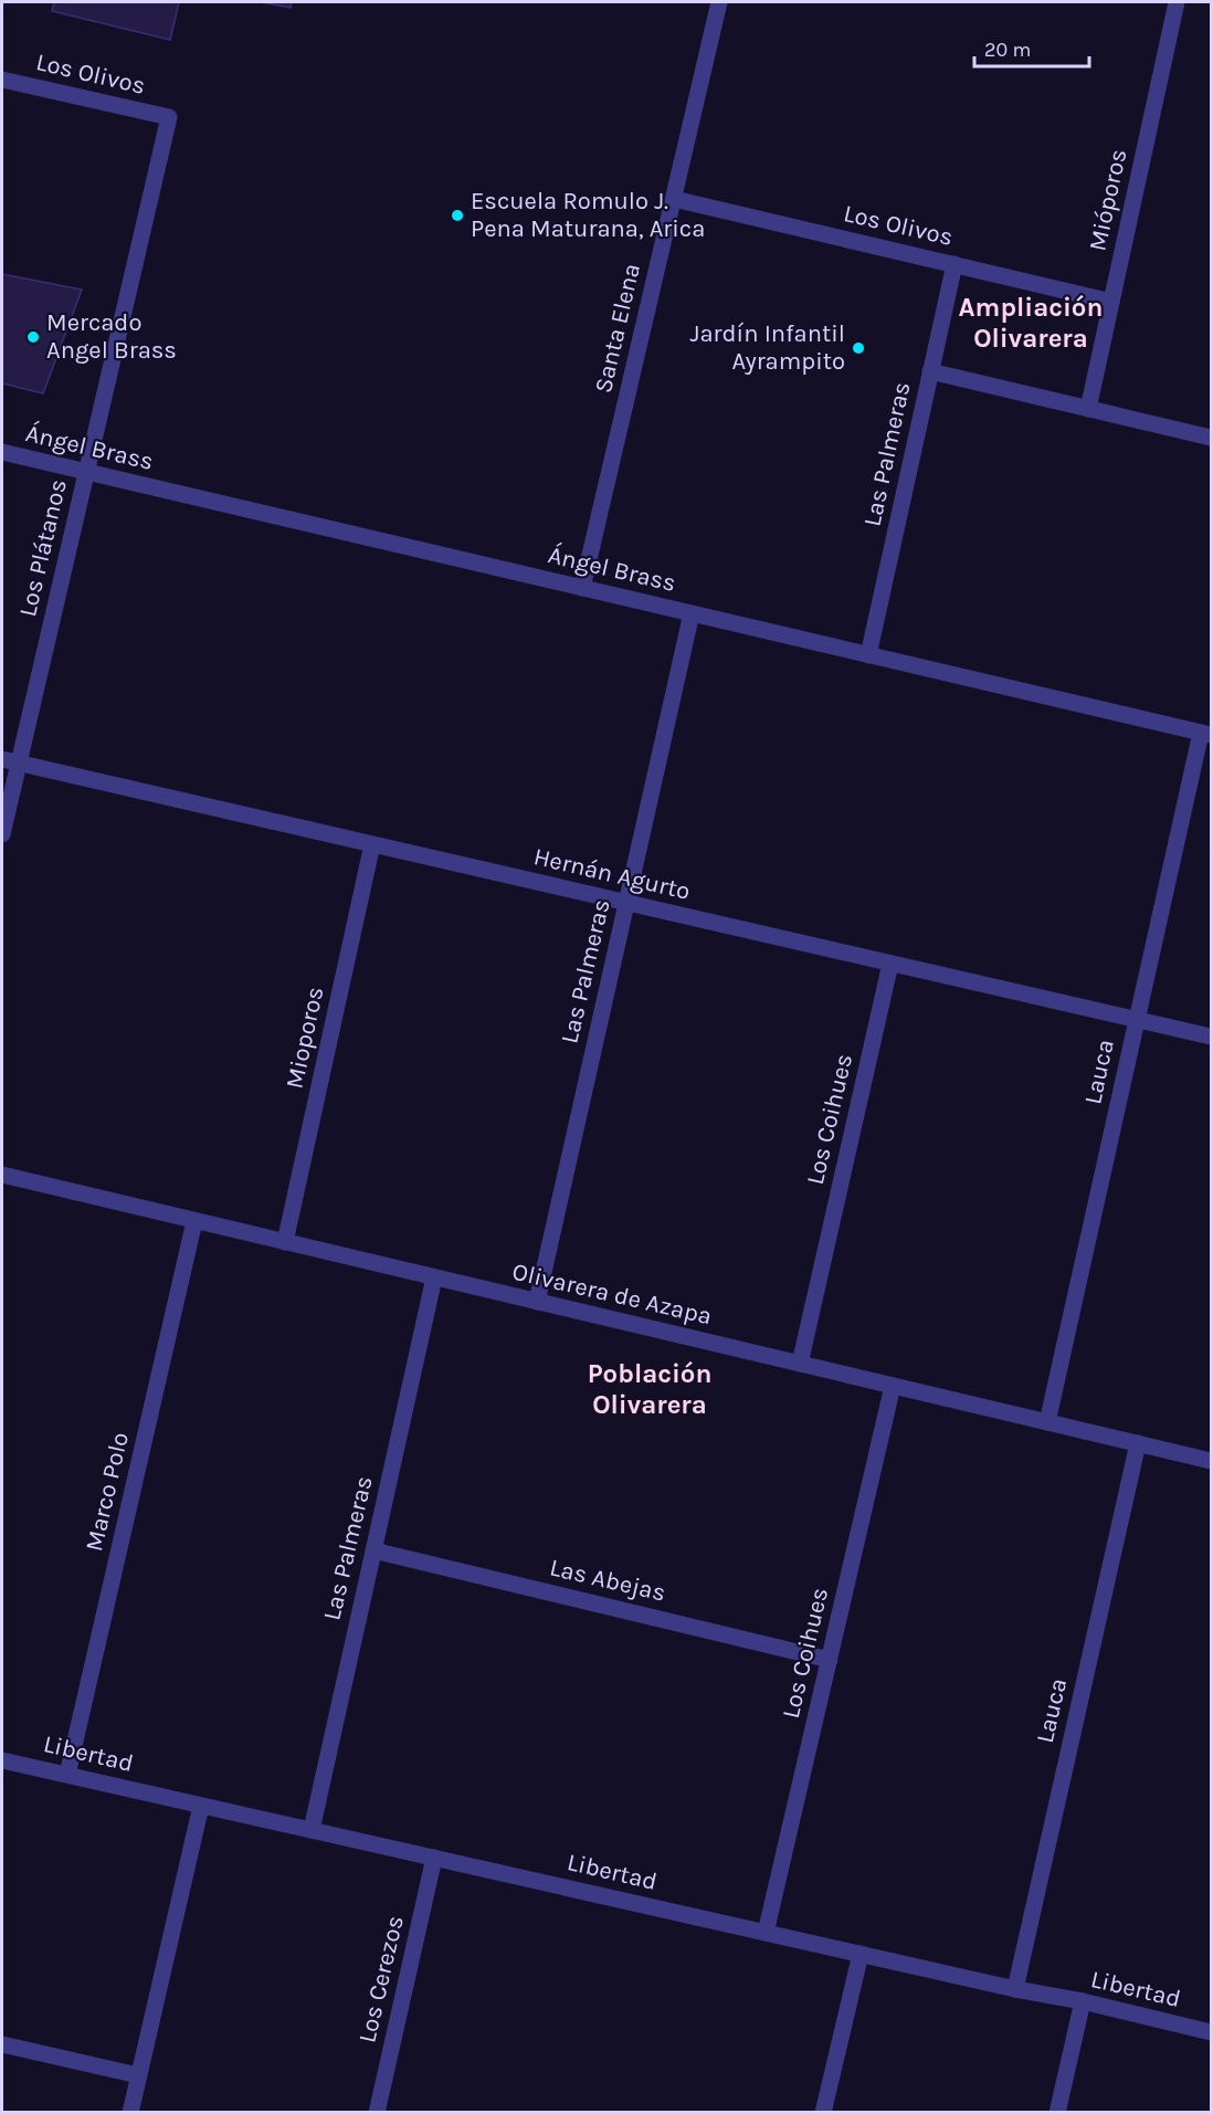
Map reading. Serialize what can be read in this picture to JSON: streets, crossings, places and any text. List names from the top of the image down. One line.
{"streets":{"street":["Los Olivos","Mióporos","Santa Elena","Ángel Brass","Las Palmeras","Los Plátanos","Hernán Agurto","Mioporos","Lauca","Los Coihues","Olivarera de Azapa","Marco Polo","Las Abejas","Libertad","Los Cerezos"]},"crossings":[["Los Olivos","Mióporos"],["Los Olivos","Santa Elena"],["Los Olivos","Las Palmeras"],["Los Olivos","Los Plátanos"],["Santa Elena","Ángel Brass"],["Ángel Brass","Las Palmeras"],["Ángel Brass","Los Plátanos"],["Ángel Brass","Lauca"],["Las Palmeras","Hernán Agurto"],["Las Palmeras","Olivarera de Azapa"],["Las Palmeras","Las Abejas"],["Las Palmeras","Libertad"],["Los Plátanos","Hernán Agurto"],["Hernán Agurto","Mioporos"],["Hernán Agurto","Lauca"],["Hernán Agurto","Los Coihues"],["Mioporos","Olivarera de Azapa"],["Lauca","Olivarera de Azapa"],["Lauca","Libertad"],["Los Coihues","Olivarera de Azapa"],["Los Coihues","Las Abejas"],["Los Coihues","Libertad"],["Olivarera de Azapa","Marco Polo"],["Marco Polo","Libertad"],["Libertad","Los Cerezos"]],"districts":["Ampliación Olivarera","Población Olivarera"],"places":["Escuela Romulo J. Pena Maturana, Arica","Mercado Angel Brass","Jardín Infantil Ayrampito"],"scale_bar":"20 m"}
